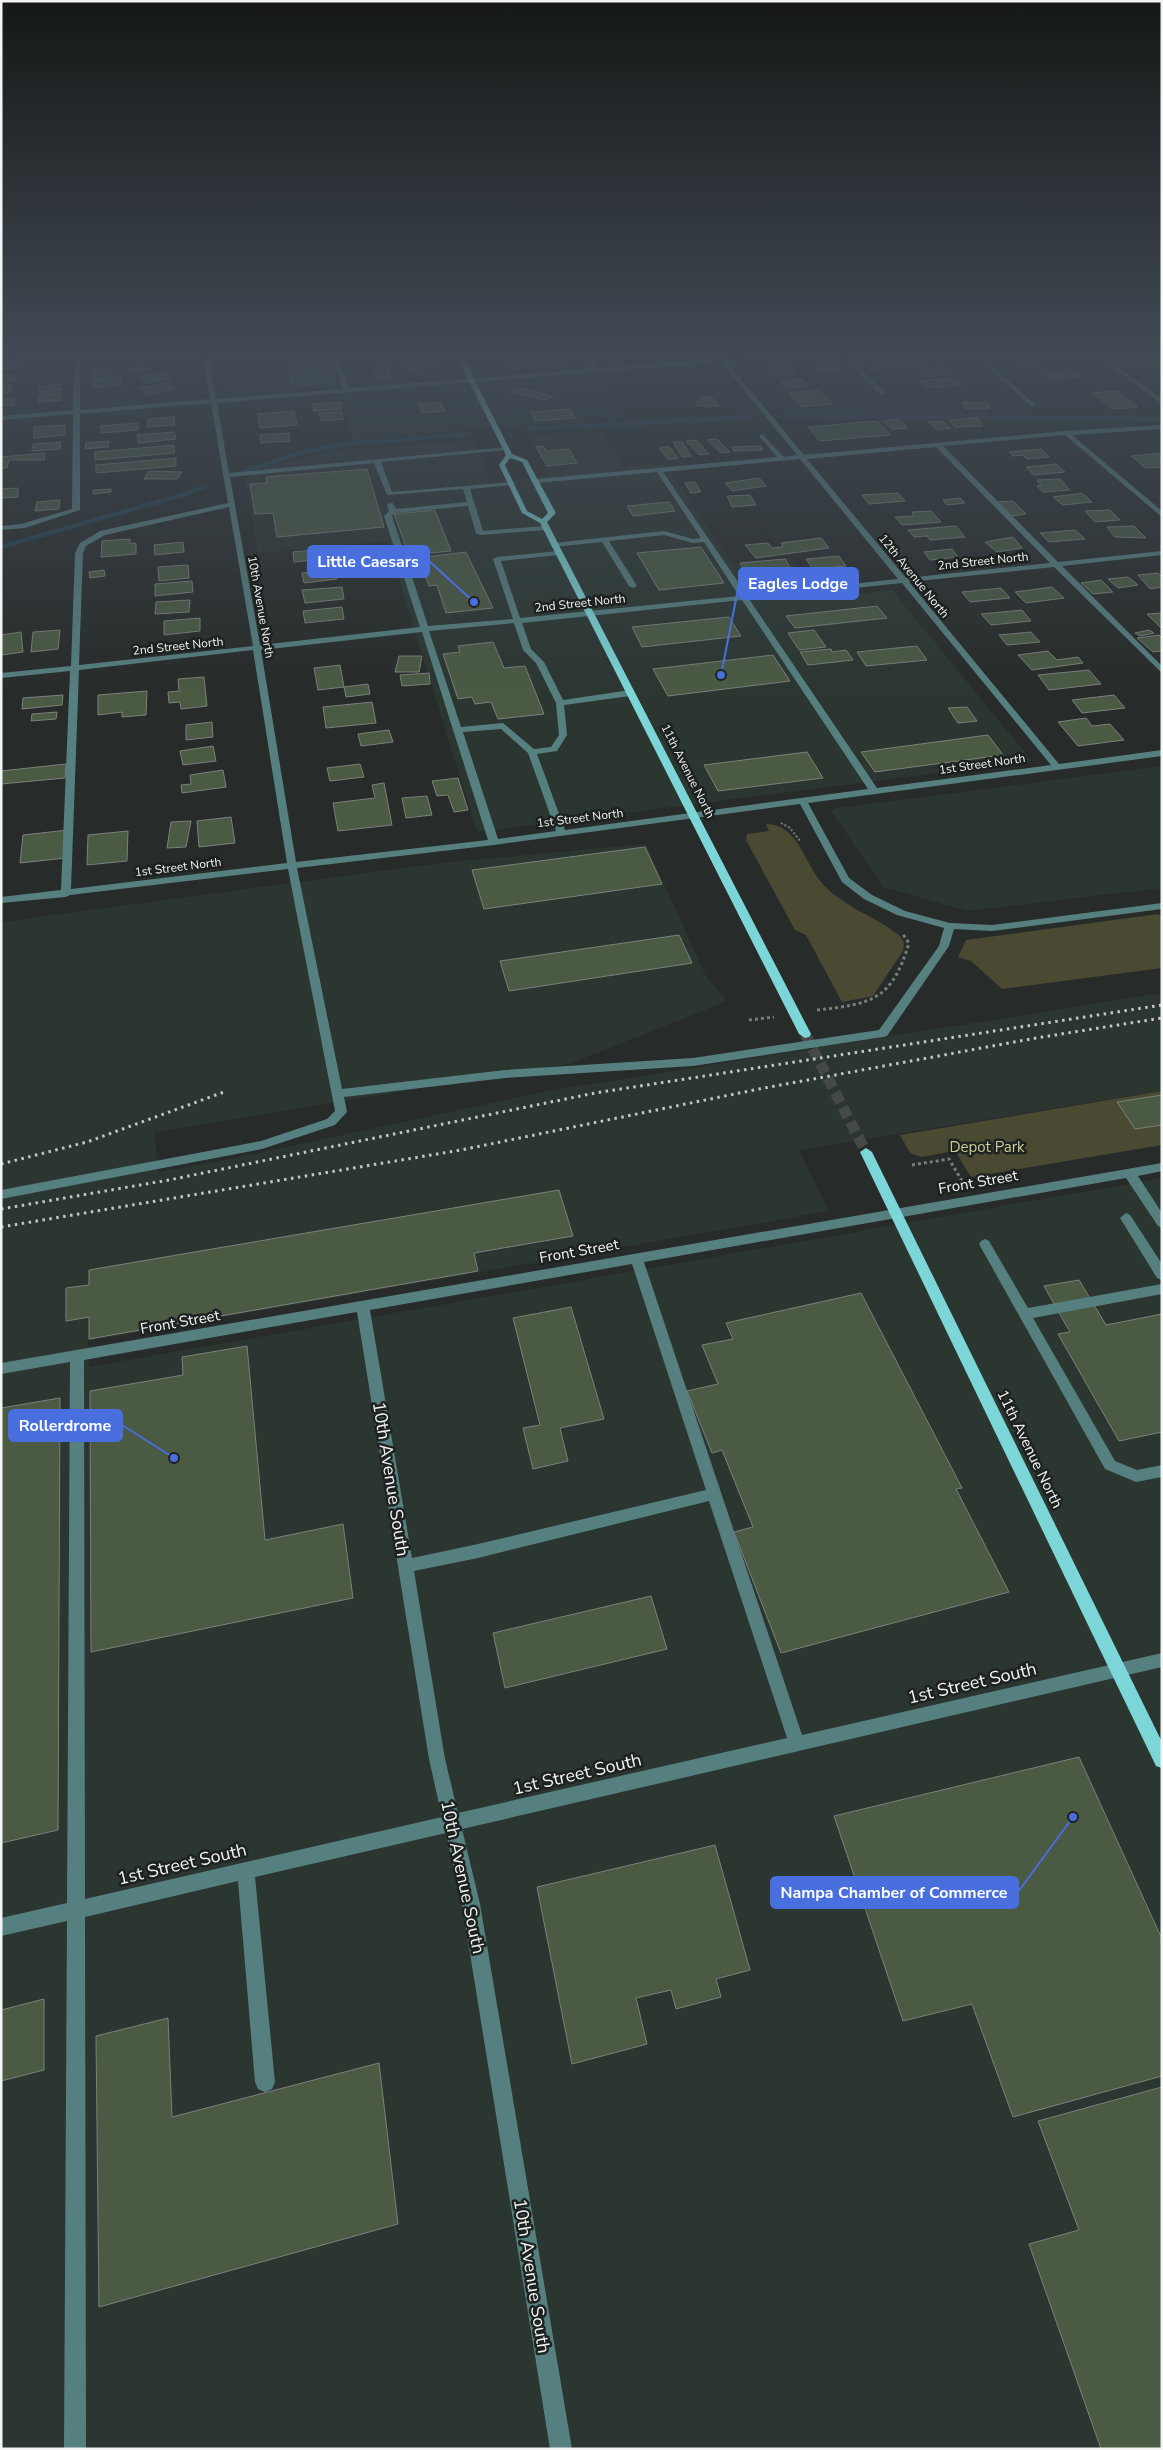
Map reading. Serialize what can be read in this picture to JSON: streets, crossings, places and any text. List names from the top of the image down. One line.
{"streets":{"main road":["11th Avenue North"],"street":["2nd Street North","12th Avenue North","10th Avenue North","1st Street North","Front Street","10th Avenue South","1st Street South"]},"crossings":[["2nd Street North","12th Avenue North"],["2nd Street North","10th Avenue North"],["2nd Street North","11th Avenue North"],["12th Avenue North","1st Street North"],["10th Avenue North","1st Street North"],["1st Street North","11th Avenue North"],["11th Avenue North","1st Street South"],["Front Street","10th Avenue South"],["10th Avenue South","1st Street South"]],"parks":["Depot Park"],"places":["Little Caesars","Eagles Lodge","Rollerdrome","Nampa Chamber of Commerce"]}
